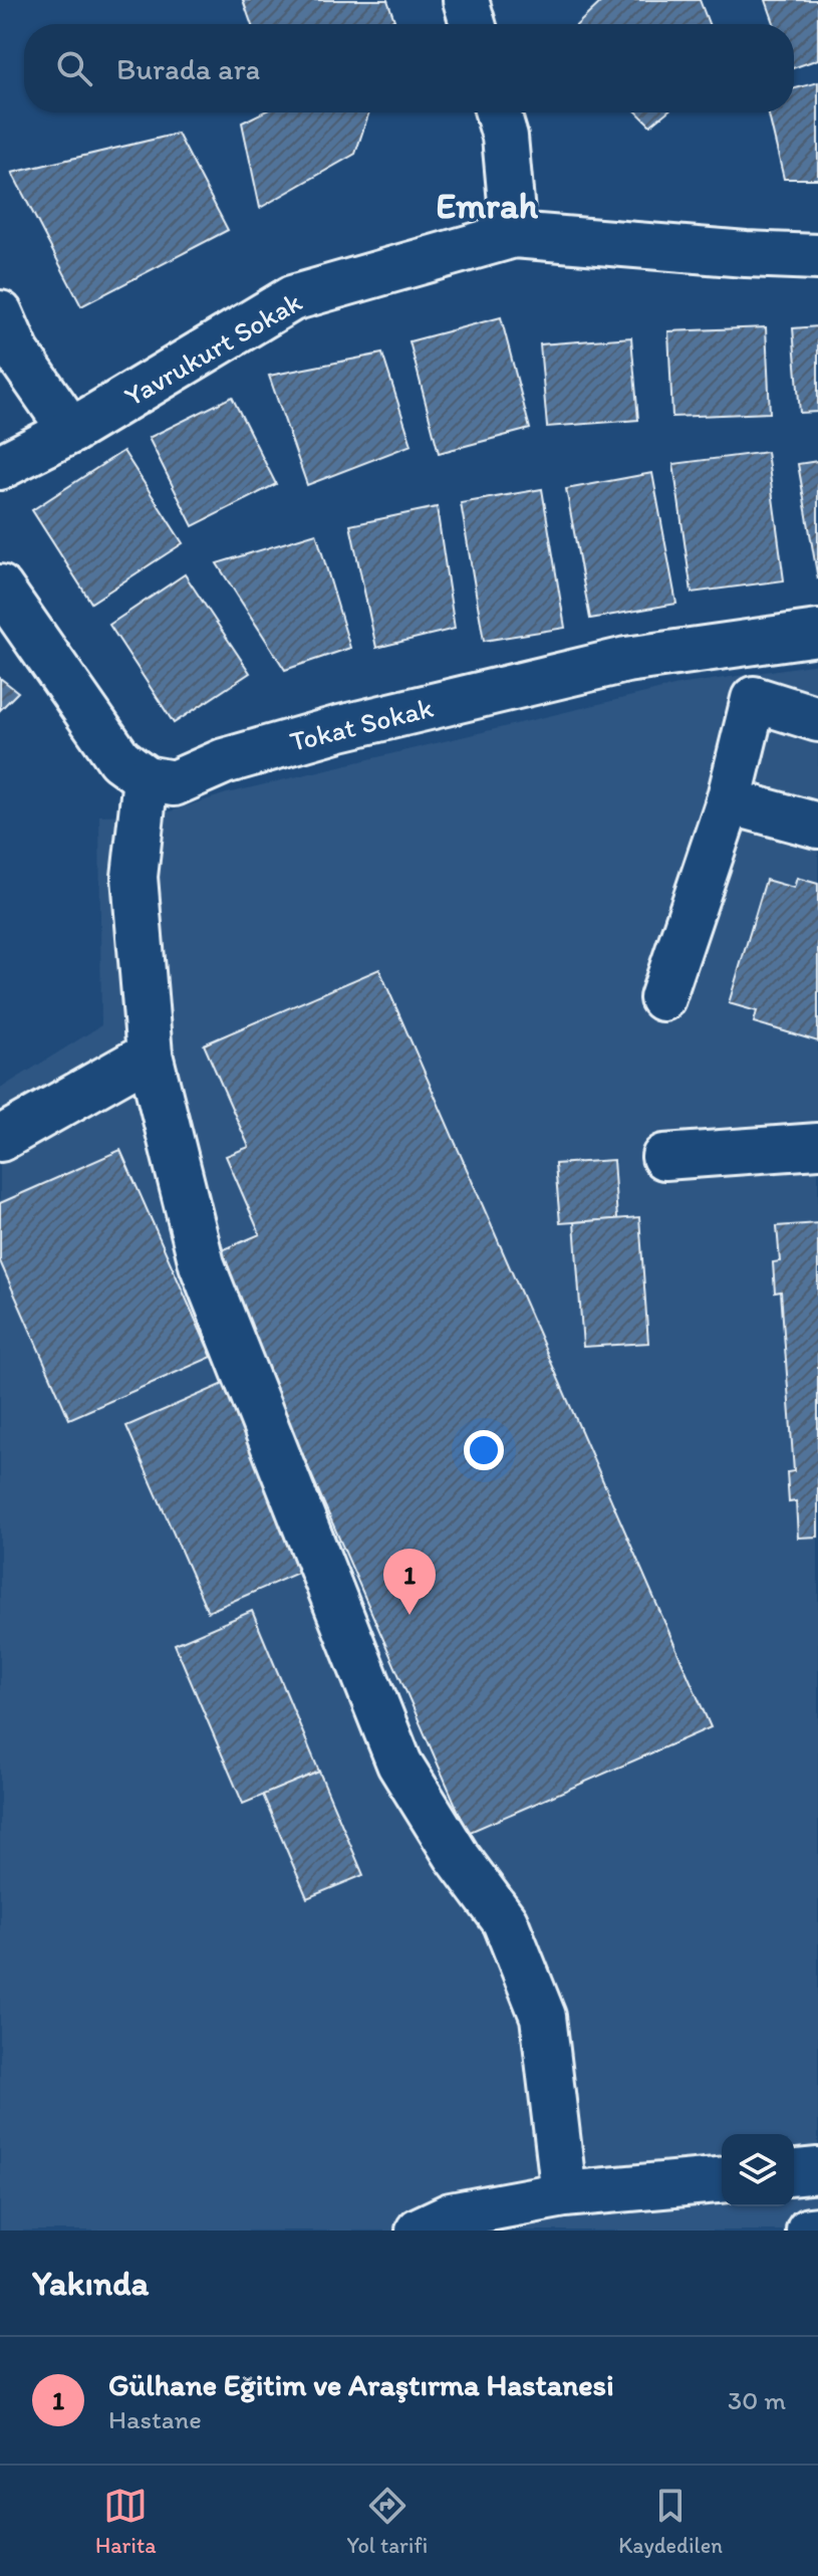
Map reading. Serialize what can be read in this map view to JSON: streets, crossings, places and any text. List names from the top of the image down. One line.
{"streets":{"street":["Yavrukurt Sokak","Tokat Sokak"]},"districts":["Emrah"],"page":{"search":"Burada ara","pins":"1","heading":"Yakında","list":[{"mark":"1","name":"Gülhane Eğitim ve Araştırma Hastanesi","note":"Hastane","value":"30 m"}],"nav":["Harita","Yol tarifi","Kaydedilen"]}}
